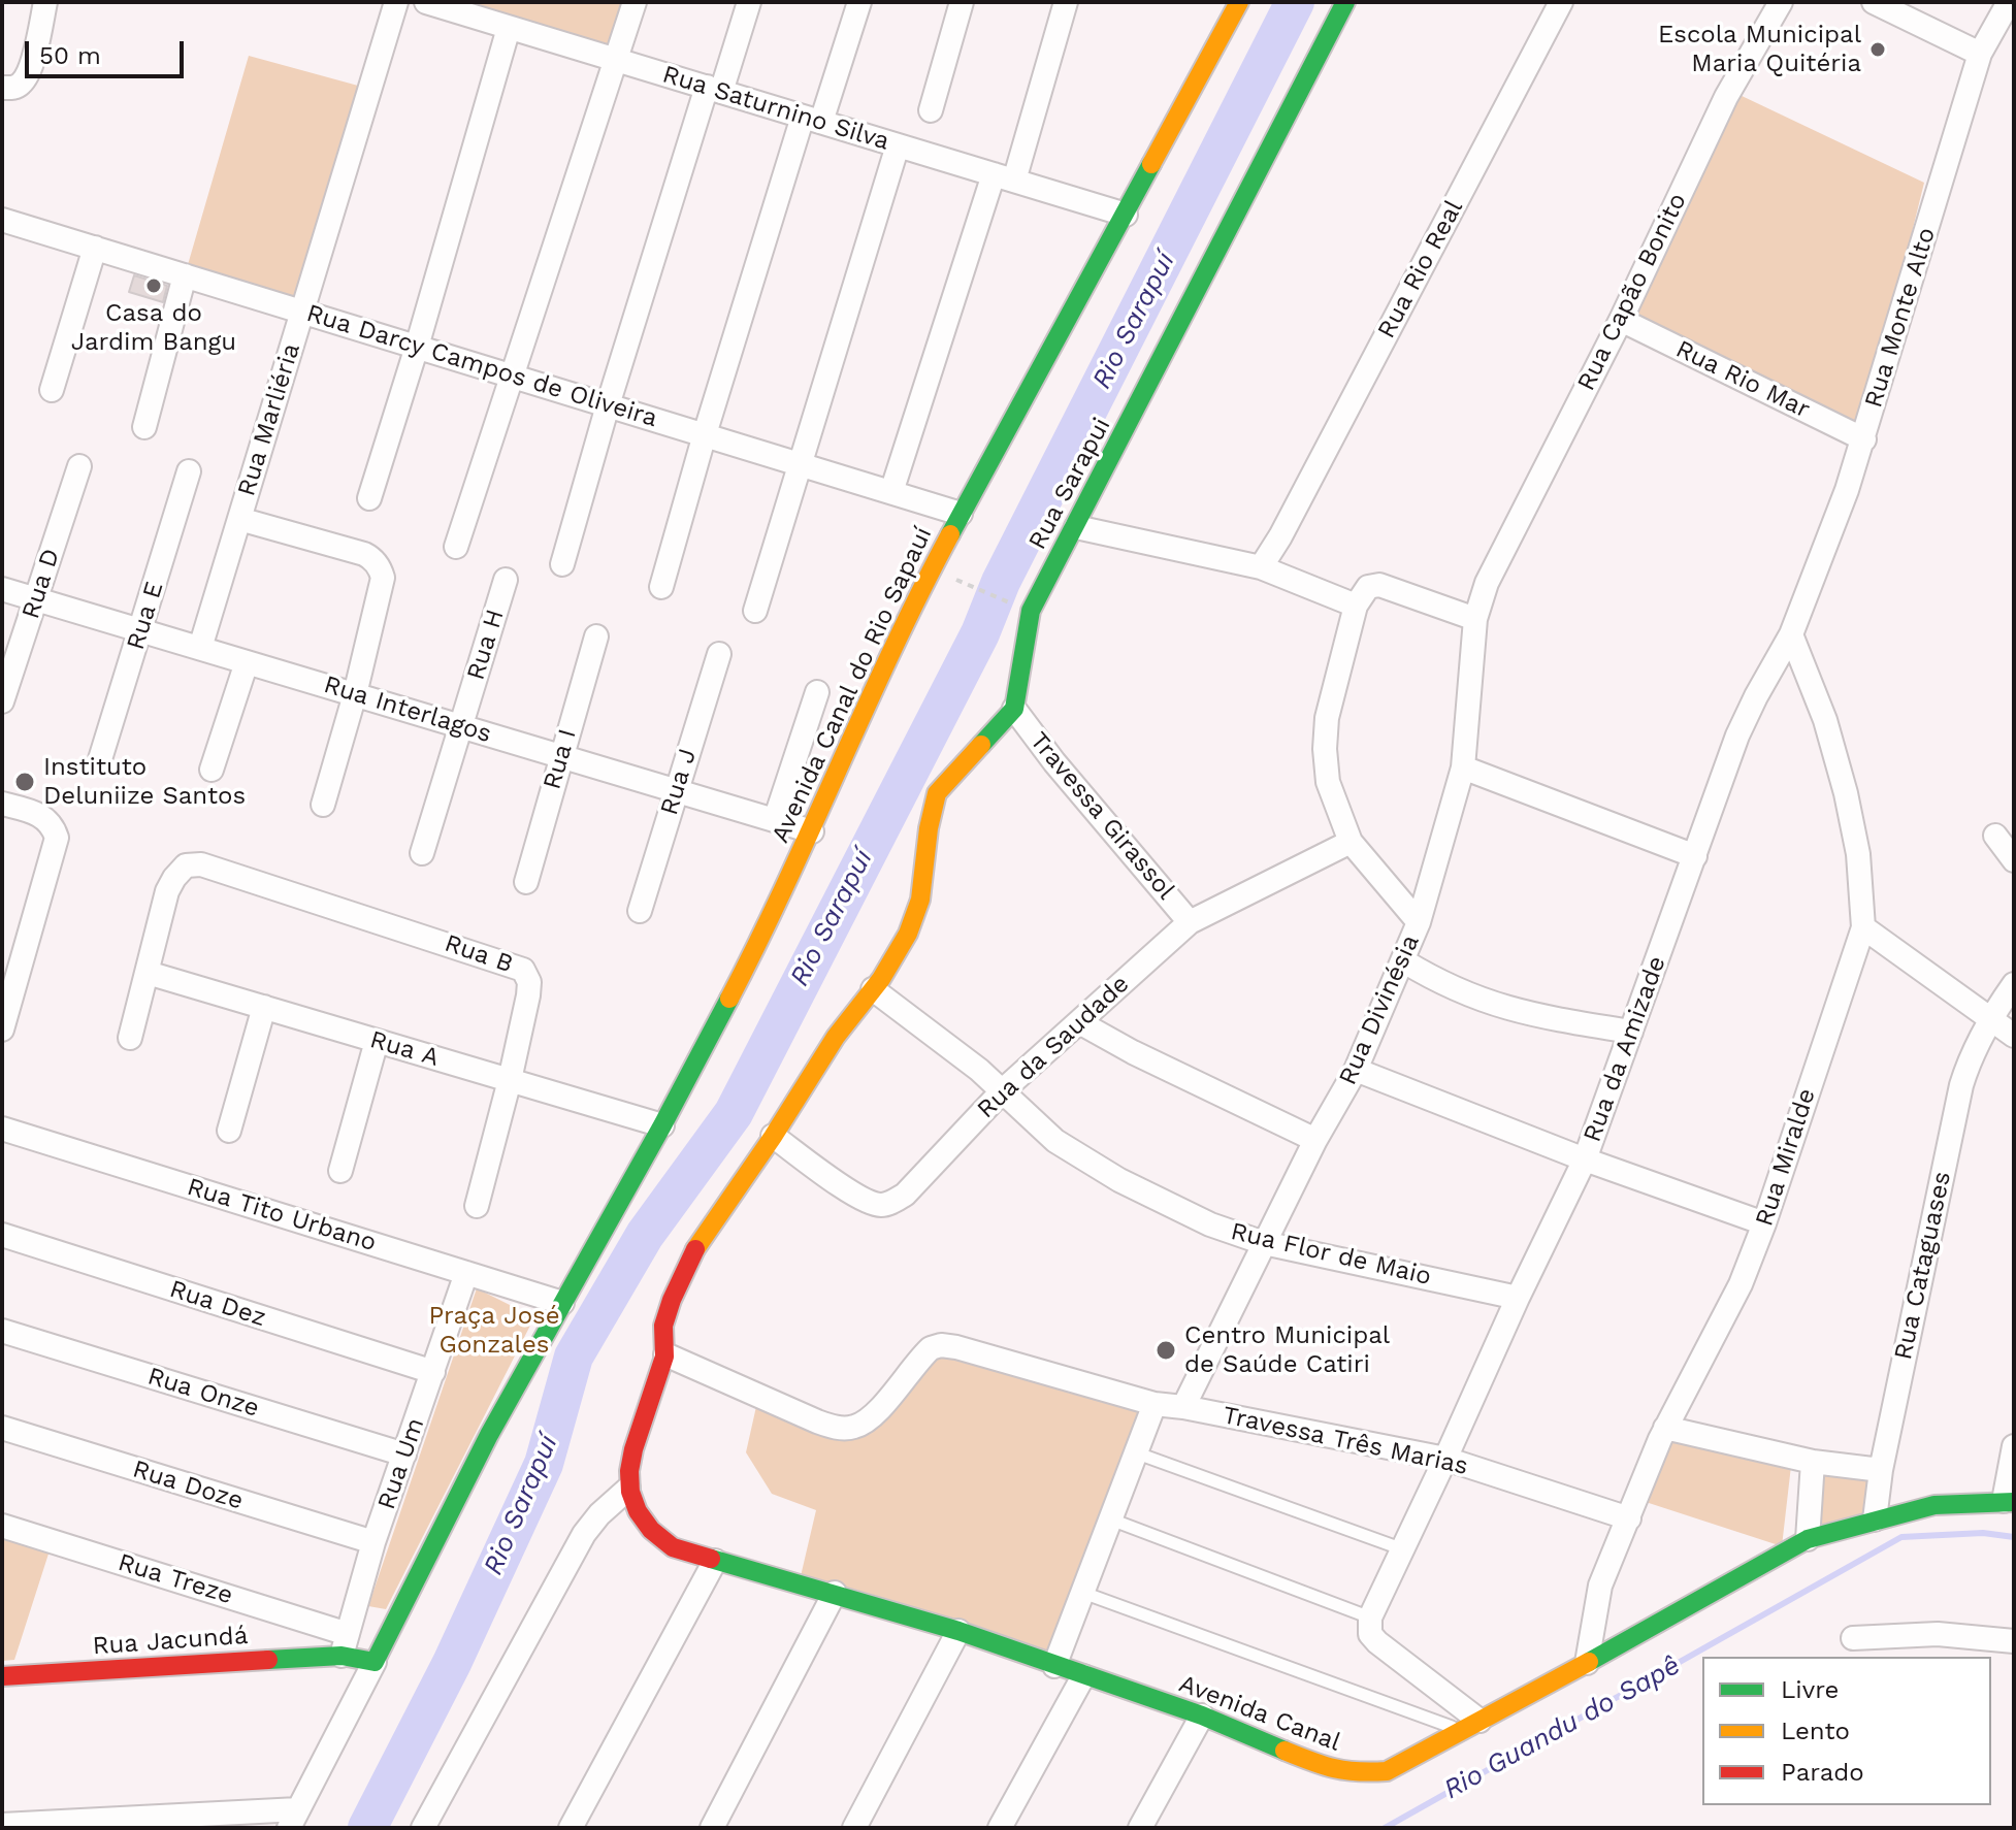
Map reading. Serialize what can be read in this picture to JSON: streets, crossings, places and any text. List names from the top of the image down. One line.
{"streets":{"street":["Rua Saturnino Silva","Rua Rio Real","Rua Capão Bonito","Rua Monte Alto","Rua Darcy Campos de Oliveira","Rua Rio Mar","Rua Marliéria","Rua Sarapui","Rua D","Rua E","Rua H","Avenida Canal do Rio Sapauí","Rua Interlagos","Rua I","Rua J","Travessa Girassol","Rua B","Rua Divinésia","Rua da Saudade","Rua A","Rua da Amizade","Rua Miralde","Rua Tito Urbano","Rua Flor de Maio","Rua Cataguases","Rua Dez","Rua Onze","Travessa Três Marias","Rua Um","Rua Doze","Rua Treze","Rua Jacundá","Avenida Canal"]},"crossings":[["Rua Saturnino Silva","Avenida Canal do Rio Sapauí"],["Rua Capão Bonito","Rua Rio Mar"],["Rua Capão Bonito","Rua Divinésia"],["Rua Monte Alto","Rua Rio Mar"],["Rua Monte Alto","Rua da Amizade"],["Rua Monte Alto","Rua Miralde"],["Rua Darcy Campos de Oliveira","Rua Marliéria"],["Rua Darcy Campos de Oliveira","Avenida Canal do Rio Sapauí"],["Rua Marliéria","Rua Interlagos"],["Rua Sarapui","Travessa Girassol"],["Rua D","Rua Interlagos"],["Rua E","Rua Interlagos"],["Rua H","Rua Interlagos"],["Avenida Canal do Rio Sapauí","Rua Interlagos"],["Avenida Canal do Rio Sapauí","Rua A"],["Avenida Canal do Rio Sapauí","Rua Tito Urbano"],["Avenida Canal do Rio Sapauí","Rua Jacundá"],["Rua Interlagos","Rua I"],["Rua Interlagos","Rua J"],["Travessa Girassol","Rua da Saudade"],["Rua B","Rua A"],["Rua Divinésia","Rua Flor de Maio"],["Rua Divinésia","Travessa Três Marias"],["Rua da Saudade","Rua Flor de Maio"],["Rua da Amizade","Rua Miralde"],["Rua da Amizade","Rua Flor de Maio"],["Rua da Amizade","Travessa Três Marias"],["Rua Miralde","Travessa Três Marias"],["Rua Miralde","Avenida Canal"],["Rua Tito Urbano","Rua Um"],["Rua Cataguases","Avenida Canal"],["Rua Dez","Rua Um"],["Rua Onze","Rua Um"],["Rua Um","Rua Doze"],["Rua Um","Rua Treze"],["Rua Um","Rua Jacundá"],["Rua Treze","Rua Jacundá"]],"water":["Rio Sarapuí","Rio Guandu do Sapê"],"parks":["Praça José Gonzales"],"places":["Escola Municipal Maria Quitéria","Casa do Jardim Bangu","Instituto Deluniize Santos","Centro Municipal de Saúde Catiri"],"legend":["Livre","Lento","Parado"],"scale_bar":"50 m"}
